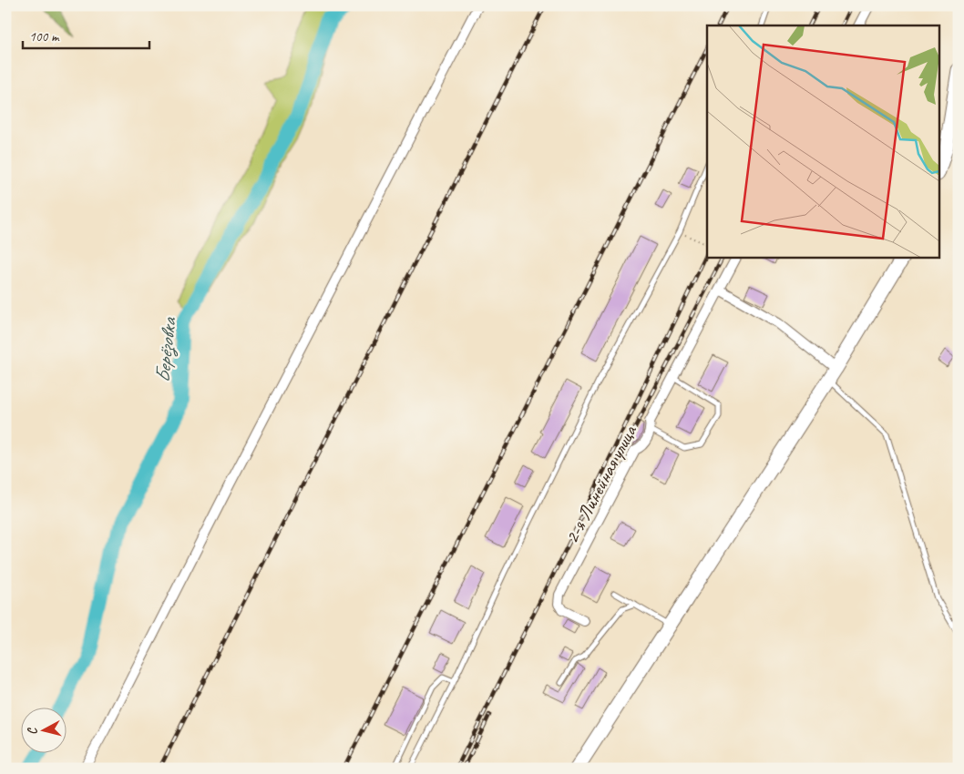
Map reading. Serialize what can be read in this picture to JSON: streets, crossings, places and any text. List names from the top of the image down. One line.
{"streets":{"street":["2-я Линейная улица"]},"water":["Берёзовка"],"scale_bar":"100 m","north":"left"}
